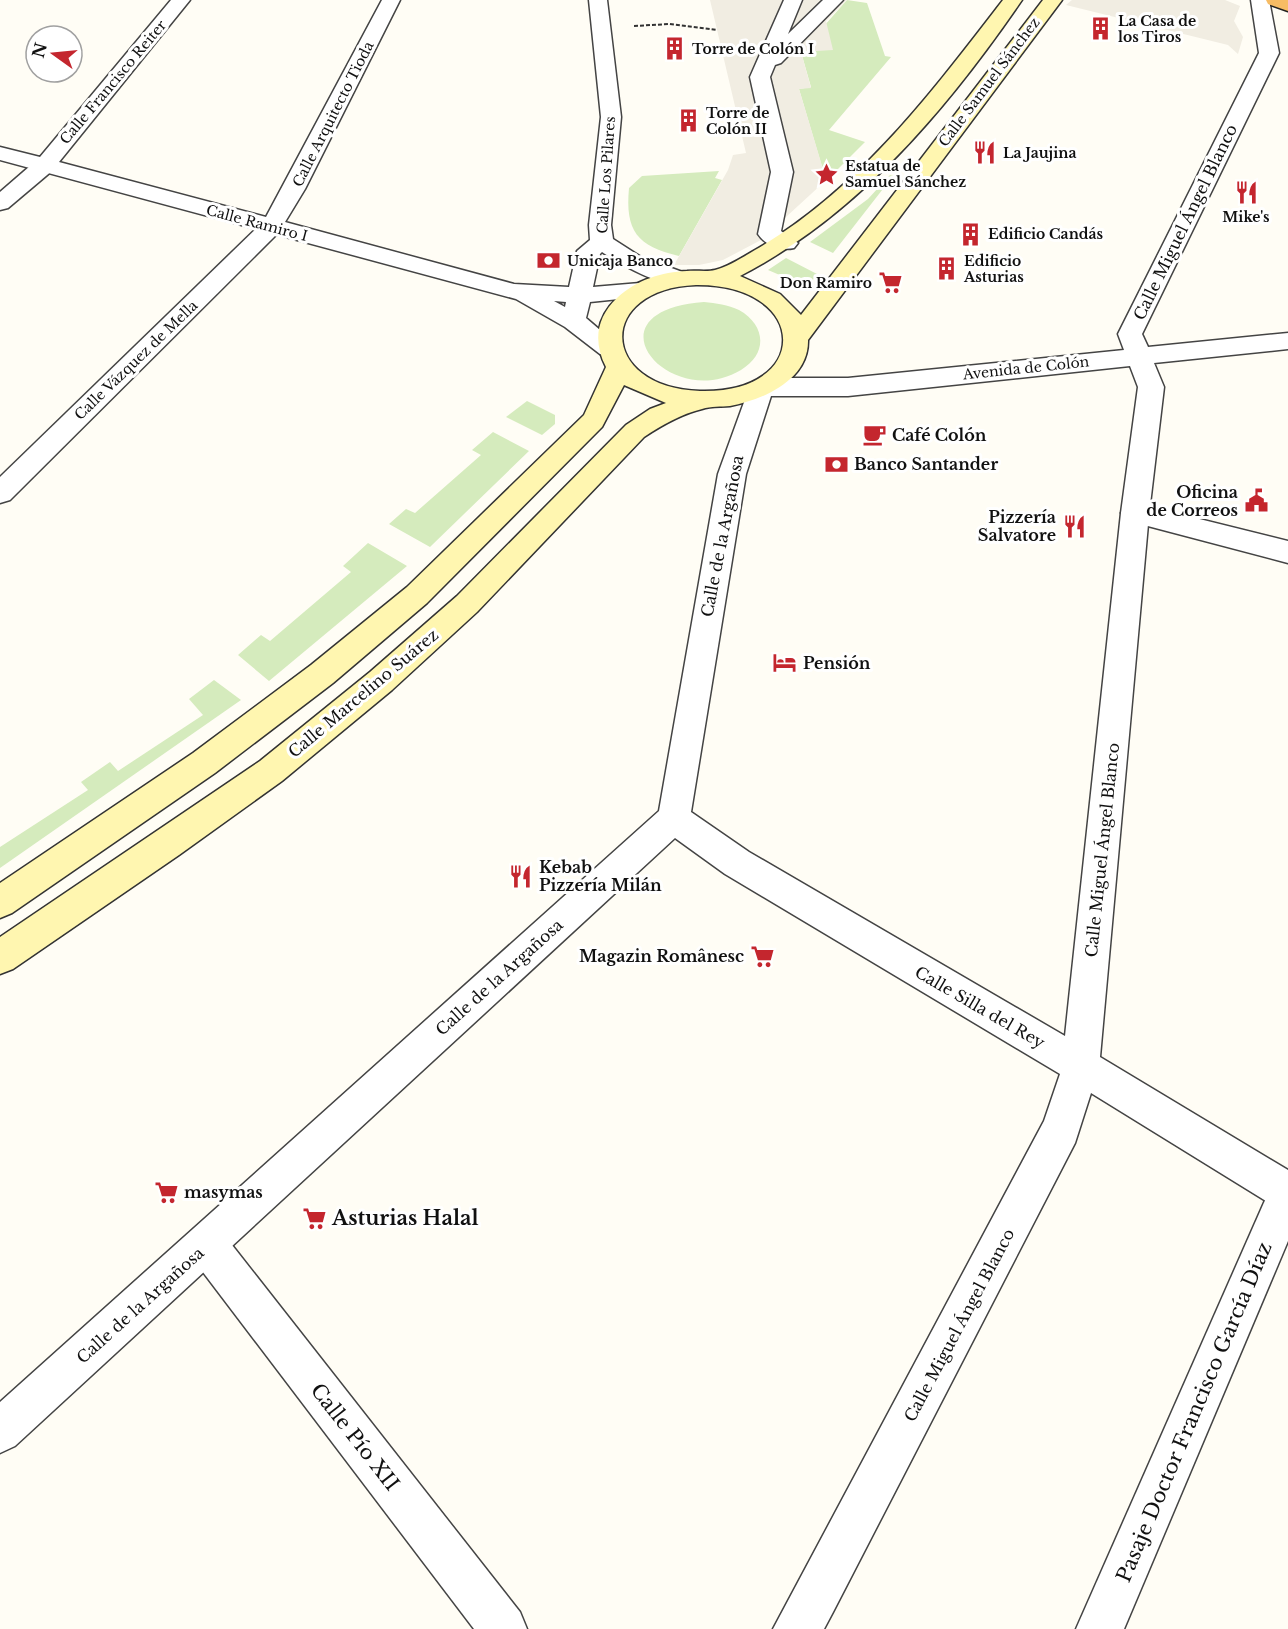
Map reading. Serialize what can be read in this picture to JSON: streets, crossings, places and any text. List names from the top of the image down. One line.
{"streets":{"main road":["Calle Samuel Sánchez","Calle Marcelino Suárez"],"street":["Calle Francisco Reiter","Calle Arquitecto Tioda","Calle Los Pilares","Calle Miguel Ángel Blanco","Calle Ramiro I","Calle Vázquez de Mella","Avenida de Colón","Calle de la Argañosa","Calle Silla del Rey","Pasaje Doctor Francisco García Díaz","Calle Pío XII"]},"crossings":[["Calle Francisco Reiter","Calle Ramiro I"],["Calle Samuel Sánchez","Calle Los Pilares"],["Calle Samuel Sánchez","Calle Ramiro I"],["Calle Samuel Sánchez","Avenida de Colón"],["Calle Samuel Sánchez","Calle de la Argañosa"],["Calle Samuel Sánchez","Calle Marcelino Suárez"],["Calle Arquitecto Tioda","Calle Ramiro I"],["Calle Arquitecto Tioda","Calle Vázquez de Mella"],["Calle Los Pilares","Calle Ramiro I"],["Calle Los Pilares","Avenida de Colón"],["Calle Los Pilares","Calle de la Argañosa"],["Calle Los Pilares","Calle Marcelino Suárez"],["Calle Miguel Ángel Blanco","Avenida de Colón"],["Calle Miguel Ángel Blanco","Calle Silla del Rey"],["Calle Ramiro I","Calle Vázquez de Mella"],["Calle Ramiro I","Avenida de Colón"],["Calle Ramiro I","Calle de la Argañosa"],["Calle Ramiro I","Calle Marcelino Suárez"],["Avenida de Colón","Calle de la Argañosa"],["Avenida de Colón","Calle Marcelino Suárez"],["Calle de la Argañosa","Calle Marcelino Suárez"],["Calle de la Argañosa","Calle Silla del Rey"],["Calle de la Argañosa","Calle Pío XII"],["Calle Silla del Rey","Pasaje Doctor Francisco García Díaz"]],"places":{"building":["La Casa de los Tiros","Torre de Colón I","Torre de Colón II","Edificio Candás","Edificio Asturias"],"restaurant":["La Jaujina","Mike's","Pizzería Salvatore","Kebab Pizzería Milán"],"place":["Estatua de Samuel Sánchez"],"bank":["Unicaja Banco","Banco Santander"],"supermarket":["Don Ramiro","Magazin Românesc","masymas","Asturias Halal"],"cafe":["Café Colón"],"public building":["Oficina de Correos"],"hotel":["Pensión"]},"north":"left"}
